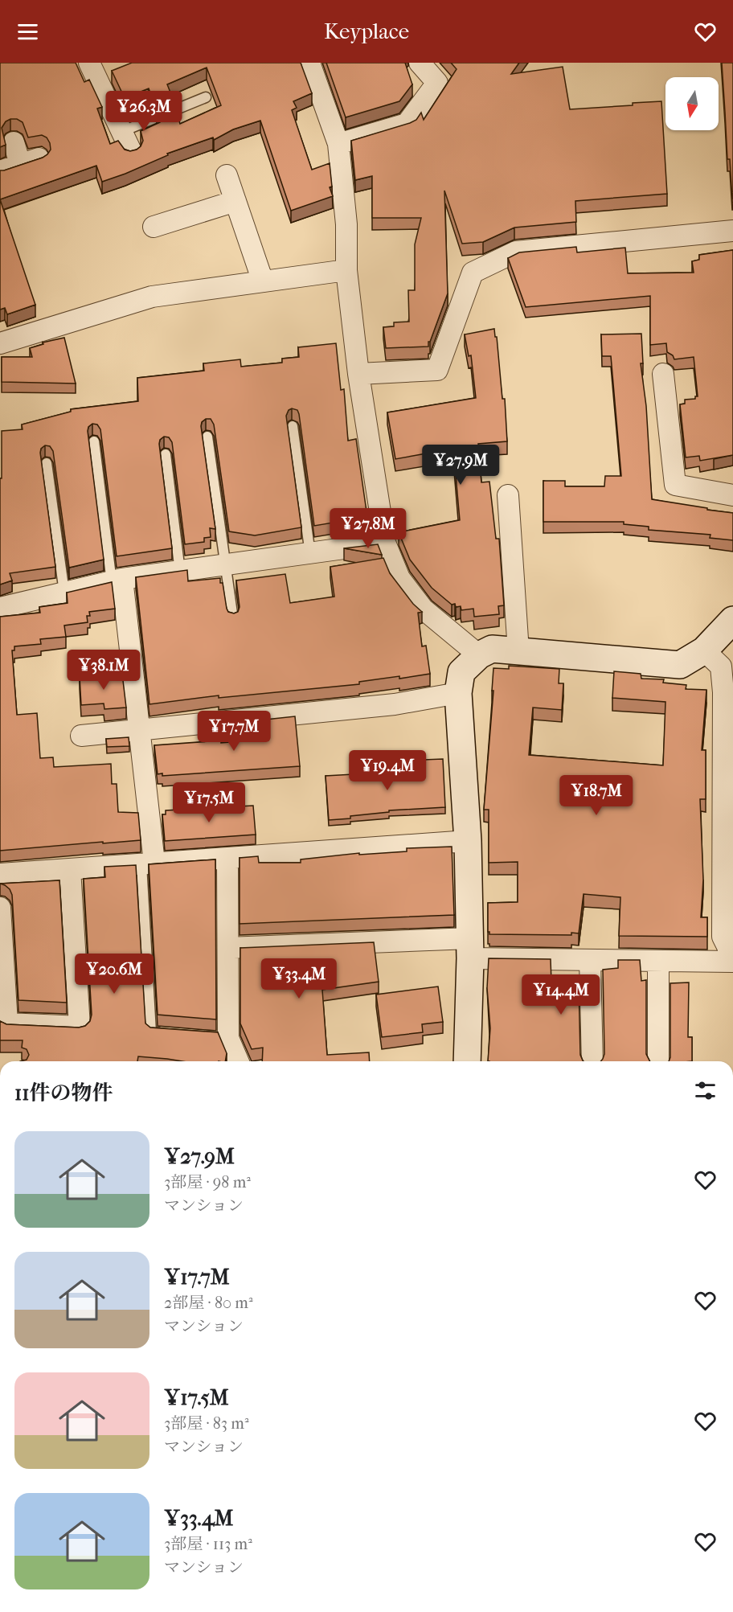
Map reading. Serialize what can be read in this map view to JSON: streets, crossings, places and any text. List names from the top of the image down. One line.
{"north":"bottom","page":{"header":"Keyplace","price":["¥26.3M","¥27.9M","¥27.8M","¥38.1M","¥17.7M","¥19.4M","¥18.7M","¥17.5M","¥20.6M","¥33.4M","¥14.4M"],"heading":"11件の物件","list":[{"name":"¥27.9M","note":"3部屋 · 98 m² · マンション"},{"name":"¥17.7M","note":"2部屋 · 80 m² · マンション"},{"name":"¥17.5M","note":"3部屋 · 83 m² · マンション"},{"name":"¥33.4M","note":"3部屋 · 113 m² · マンション"}]}}
